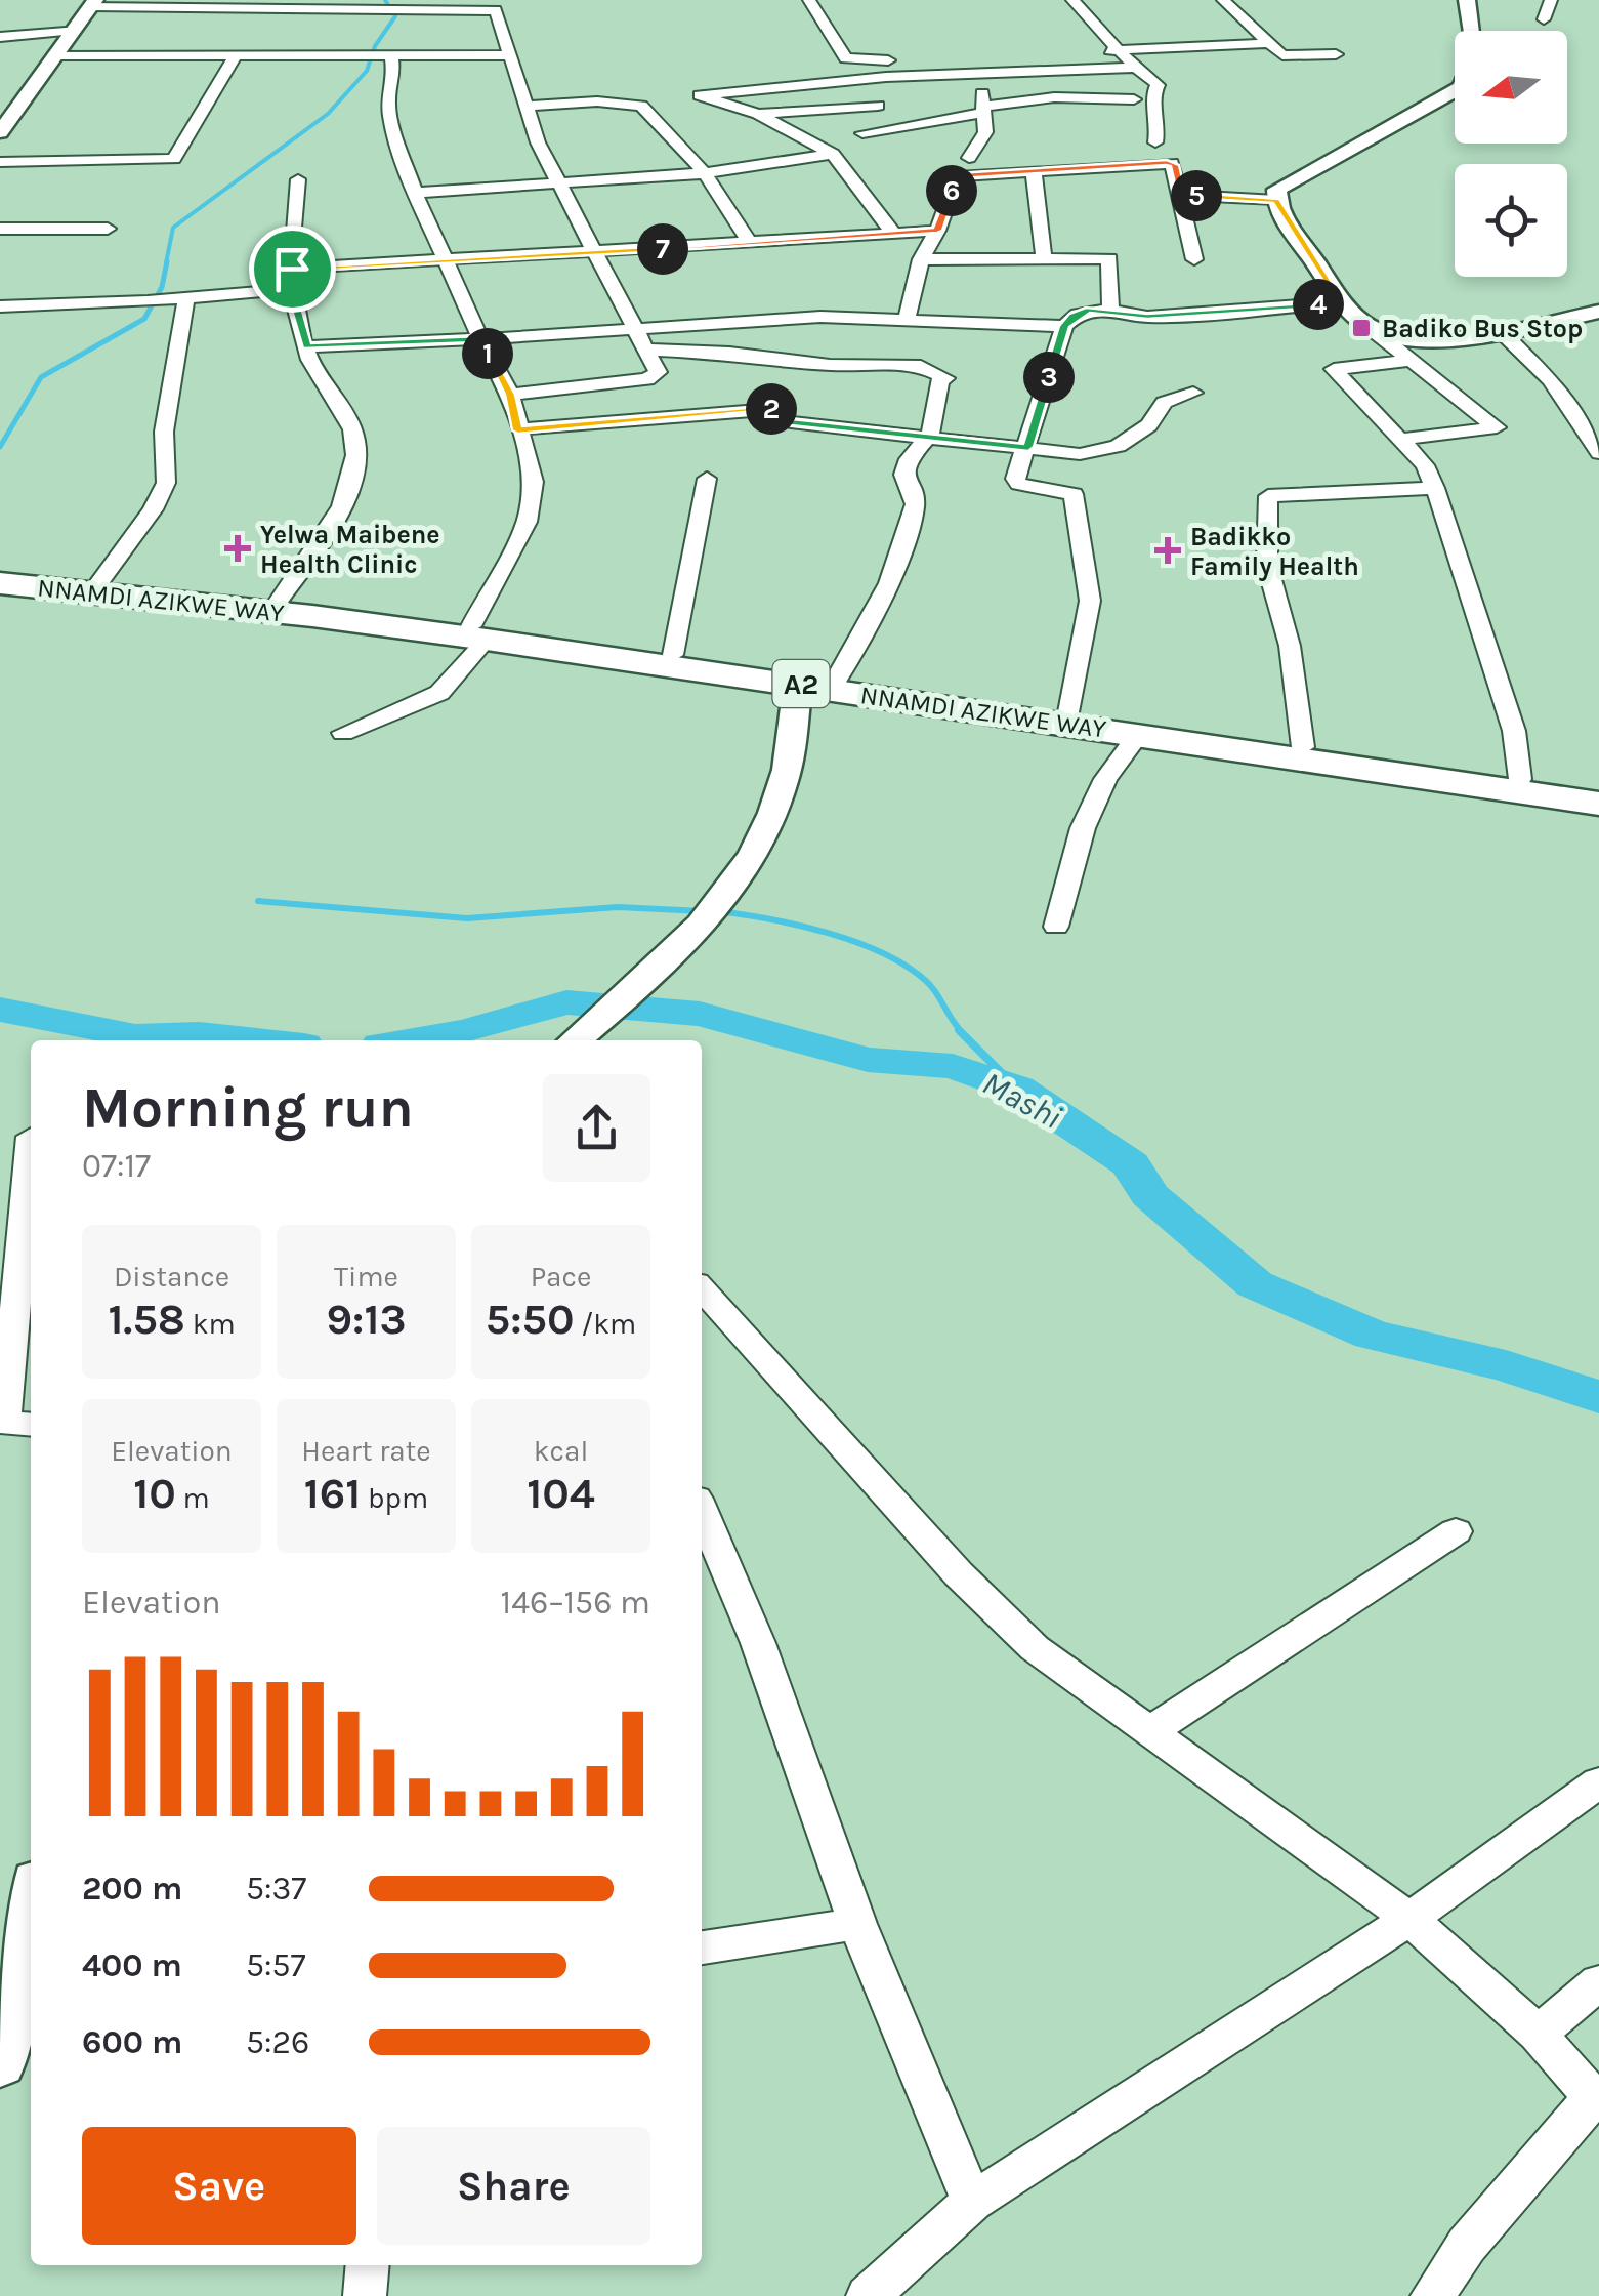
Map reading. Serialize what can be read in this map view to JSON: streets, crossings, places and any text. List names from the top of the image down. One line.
{"streets":{"highway":["NNAMDI AZIKWE WAY","A2"]},"water":["Mashi"],"places":{"transit":["Badiko Bus Stop"],"health":["Yelwa Maibene Health Clinic","Badikko Family Health"]},"north":"left","page":{"pins":["6","5","7","4","1","3","2"],"heading":["Morning run","07:17"],"stats":[["Distance","1.58 km"],["Time","9:13"],["Pace","5:50 /km"],["Elevation","10 m"],["Heart rate","161 bpm"],["kcal","104"]],"chart":["Elevation","146–156 m"],"list":[{"name":"200 m","note":"5:37"},{"name":"400 m","note":"5:57"},{"name":"600 m","note":"5:26"}],"buttons":["Save","Share"]}}
